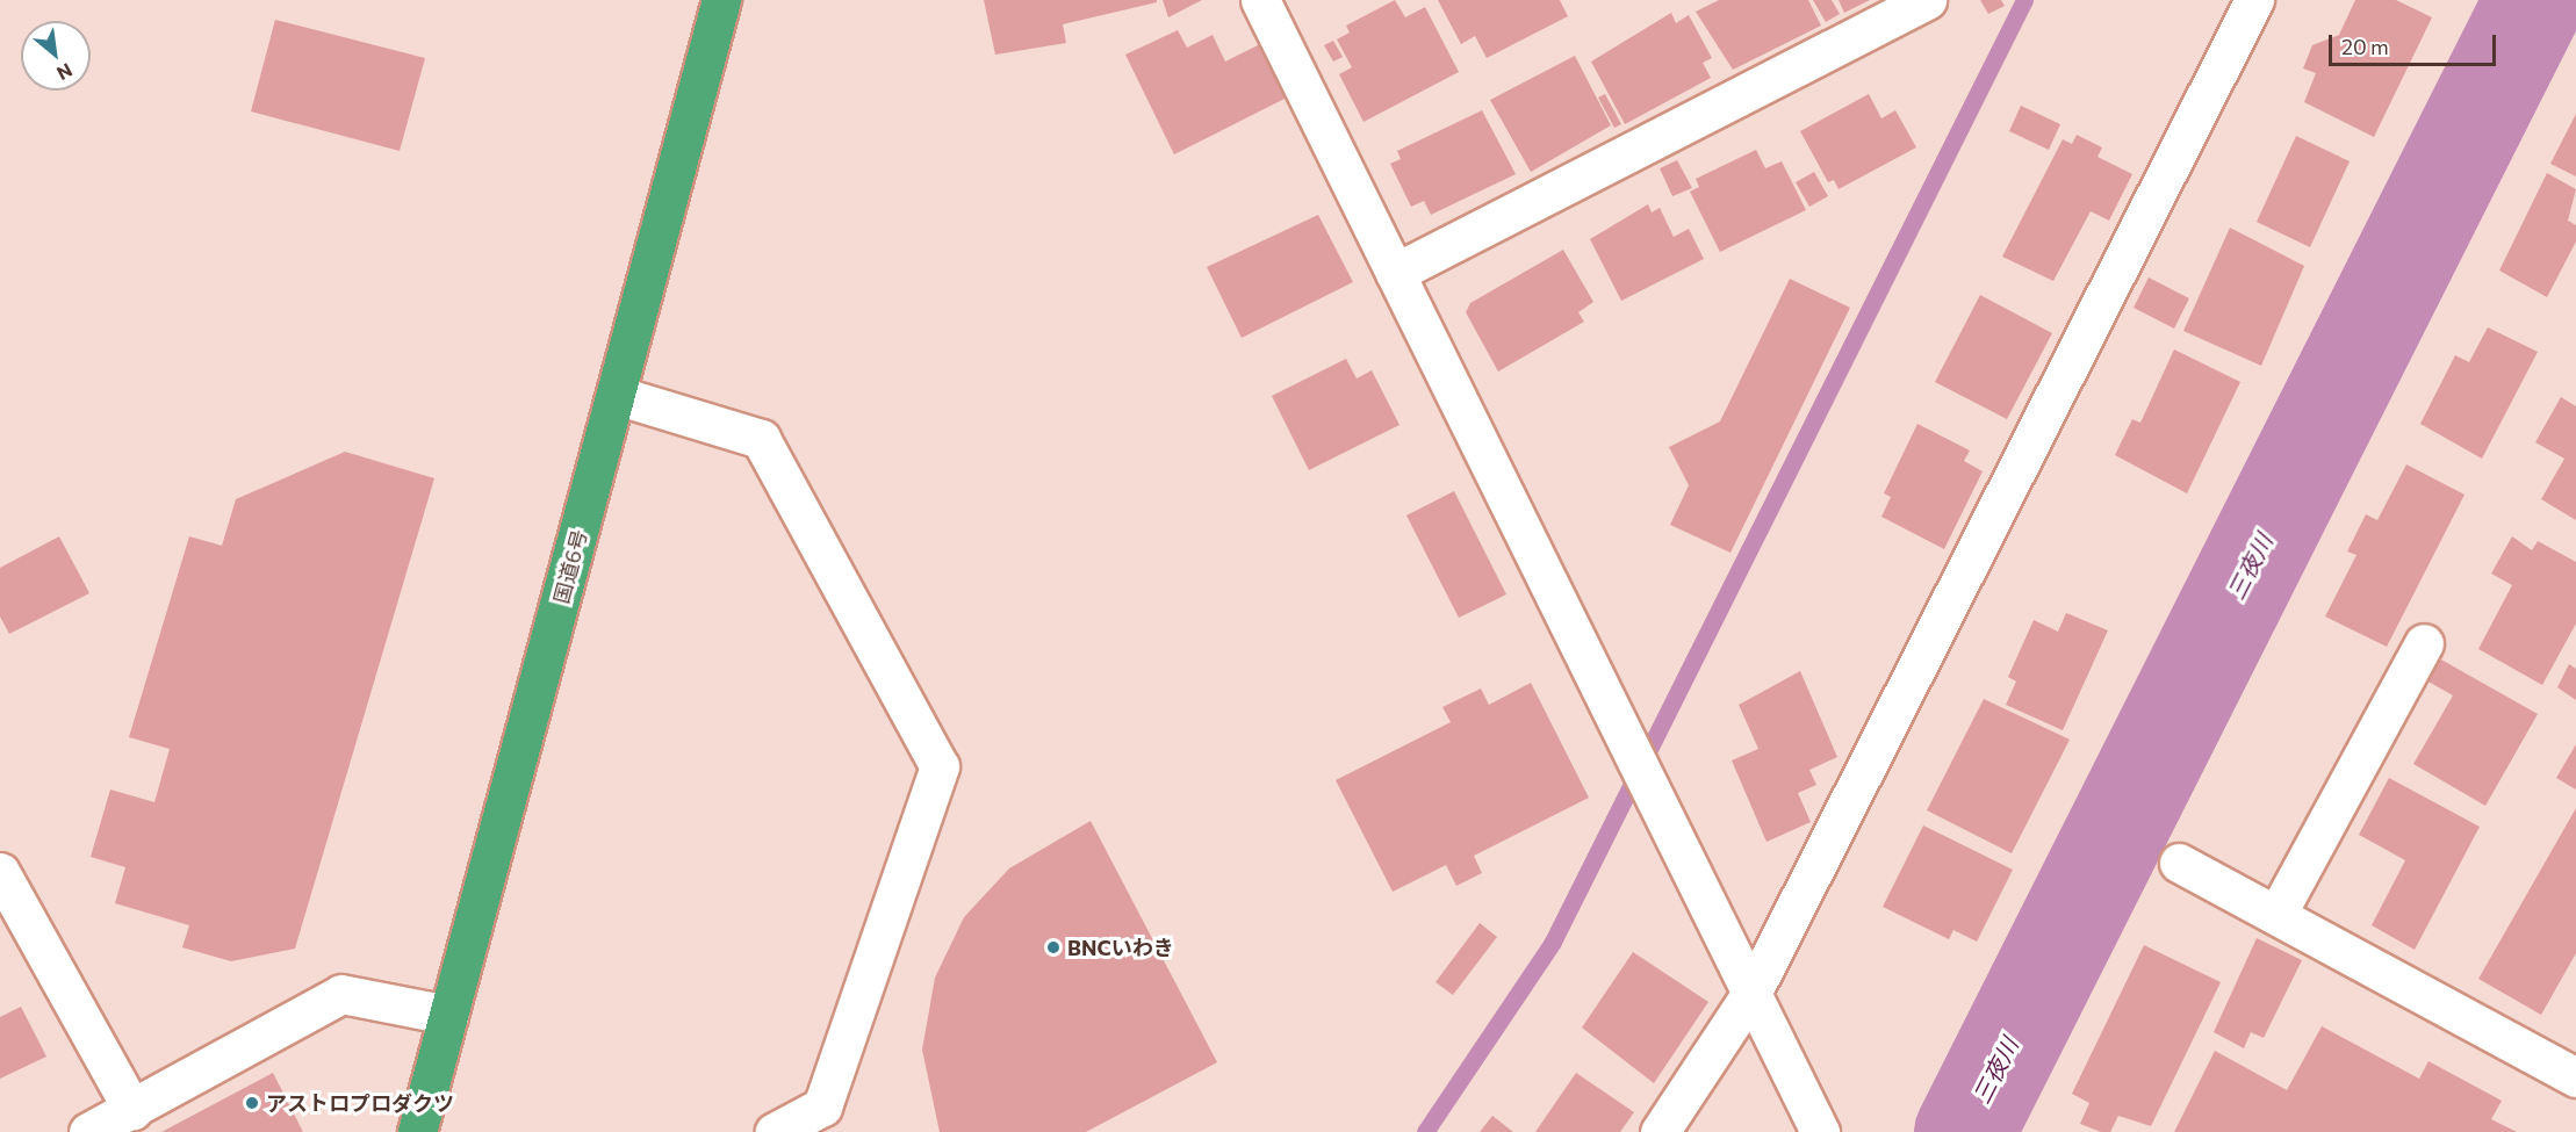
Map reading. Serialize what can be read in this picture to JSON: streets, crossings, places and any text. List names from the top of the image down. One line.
{"streets":{"highway":["国道6号"]},"water":["三夜川"],"places":["BNCいわき","アストロプロダクツ"],"scale_bar":"20 m","north":"bottom right"}
